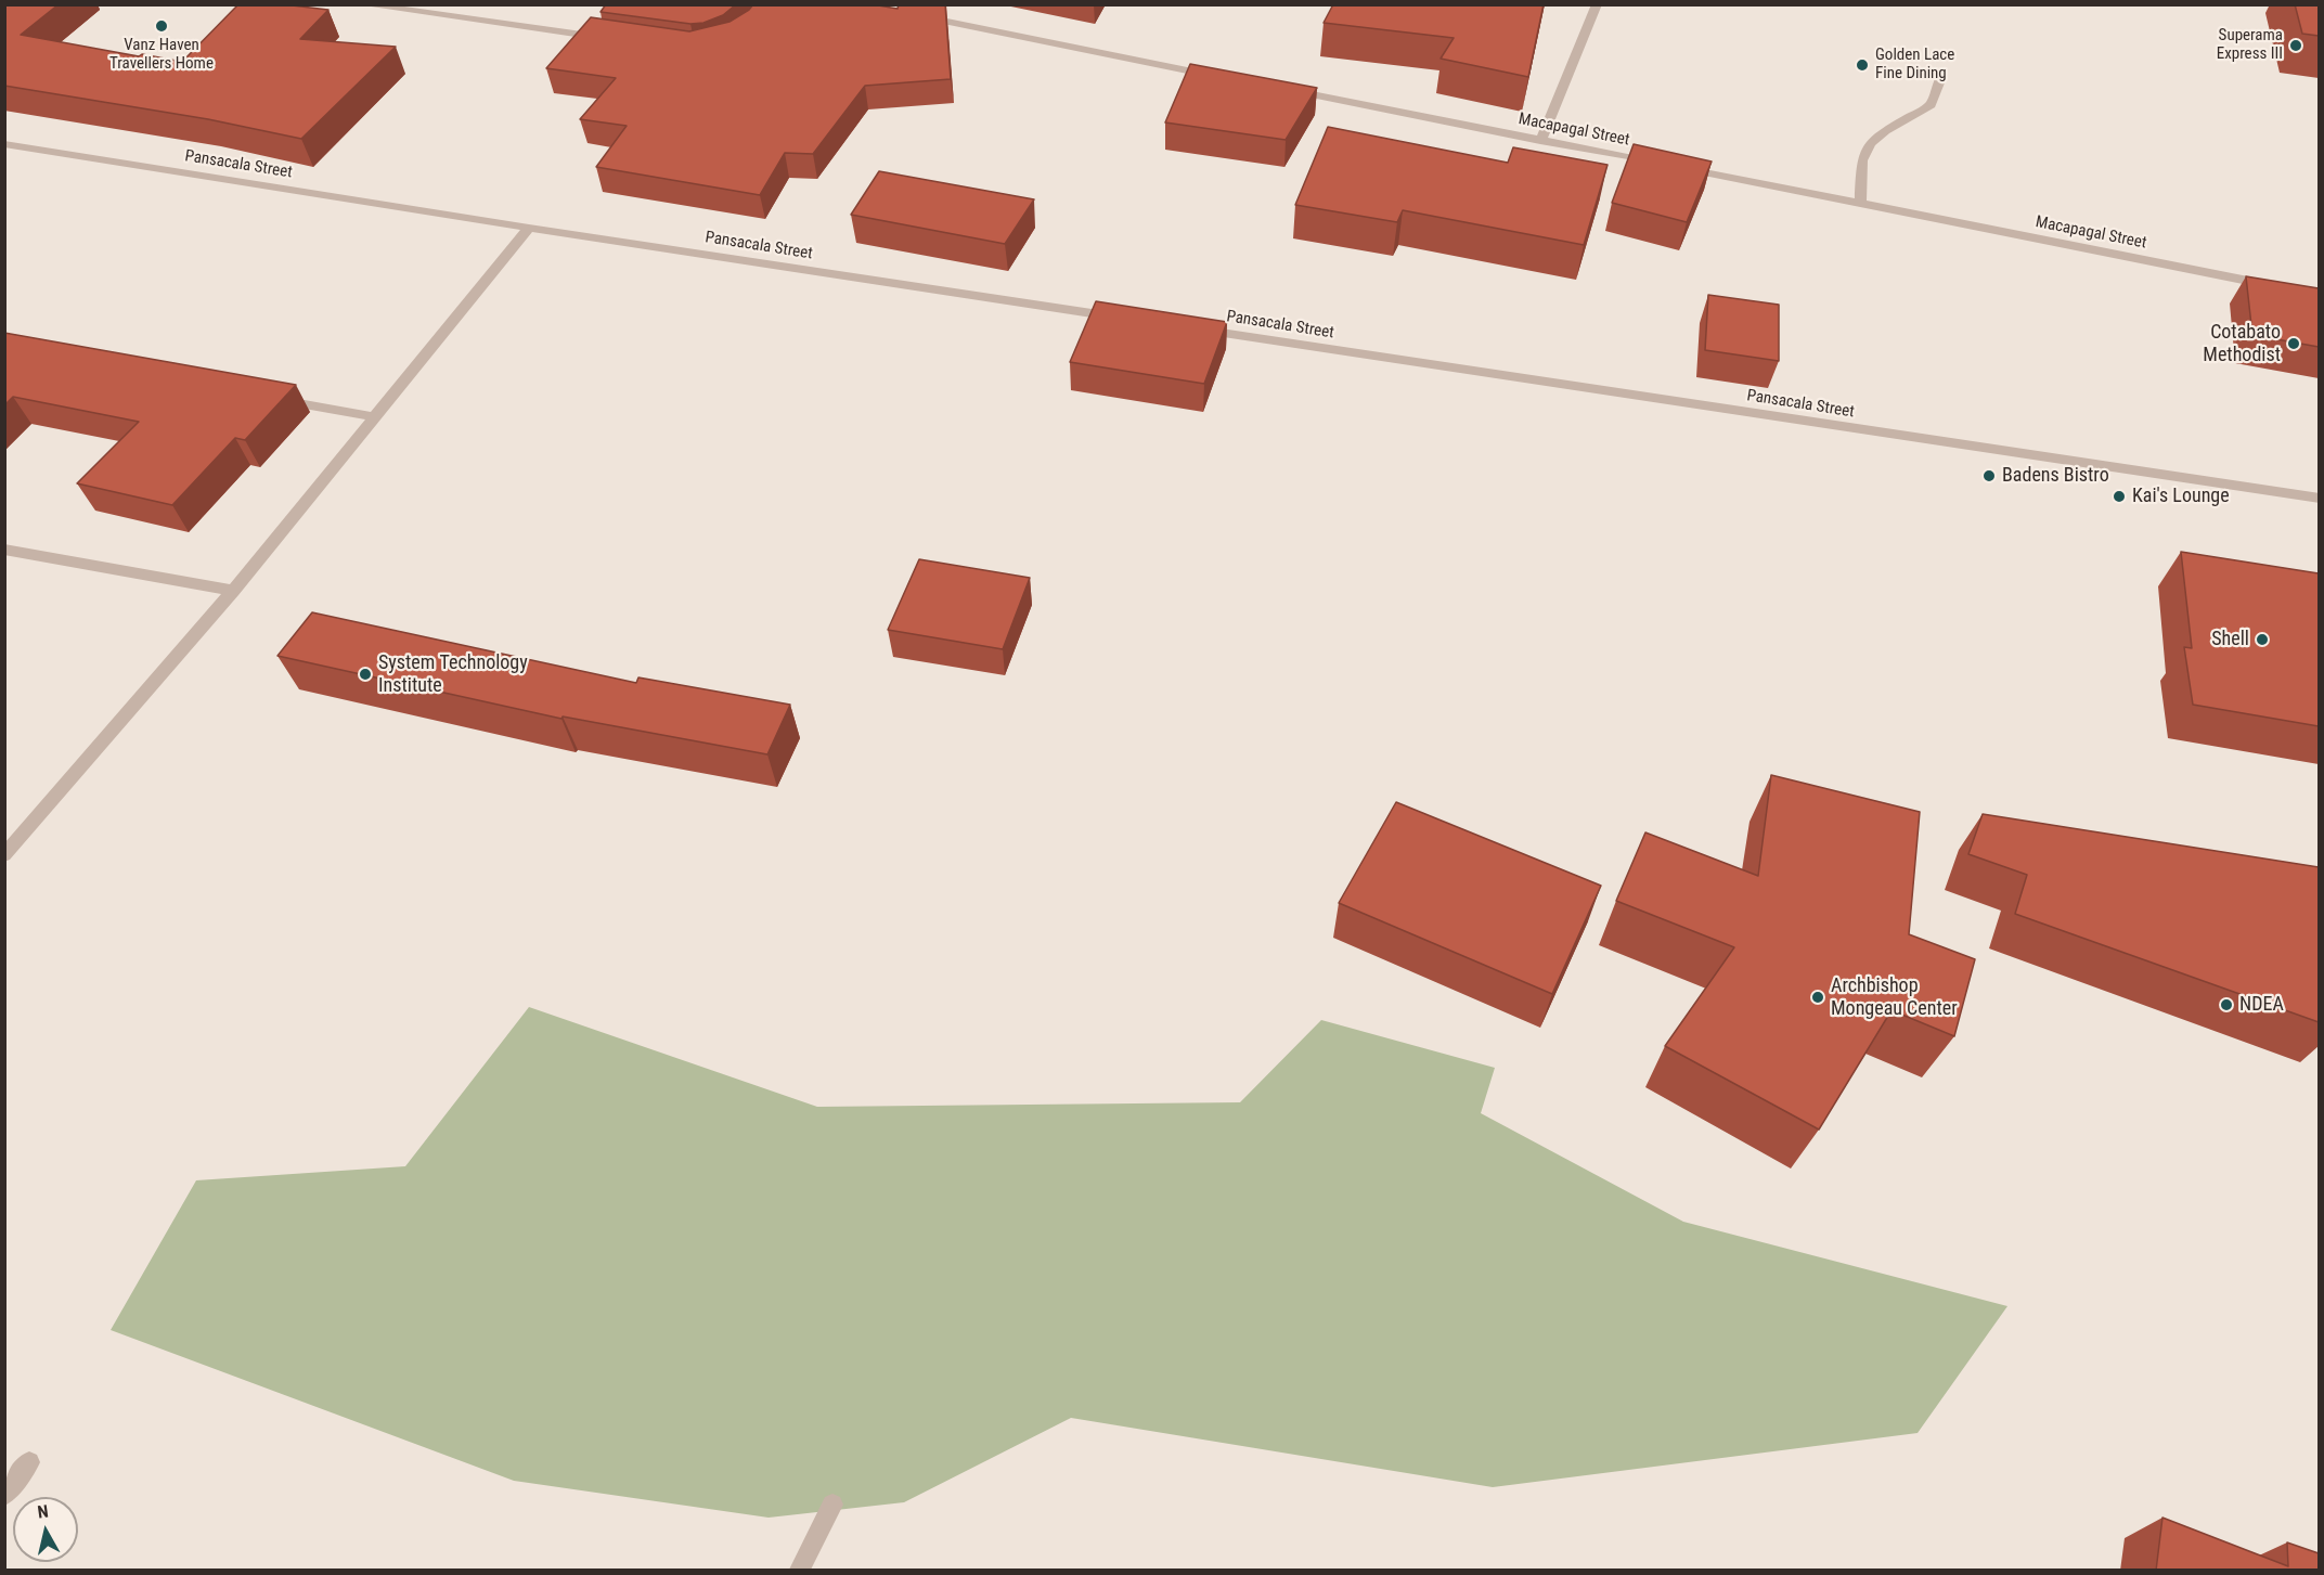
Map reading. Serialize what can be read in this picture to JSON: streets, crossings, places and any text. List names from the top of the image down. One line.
{"streets":{"street":["Macapagal Street","Pansacala Street"]},"places":["Vanz Haven Travellers Home","Superama Express III","Golden Lace Fine Dining","Cotabato Methodist","Badens Bistro","Kai's Lounge","Shell","System Technology Institute","Archbishop Mongeau Center","NDEA"],"north":"top"}
